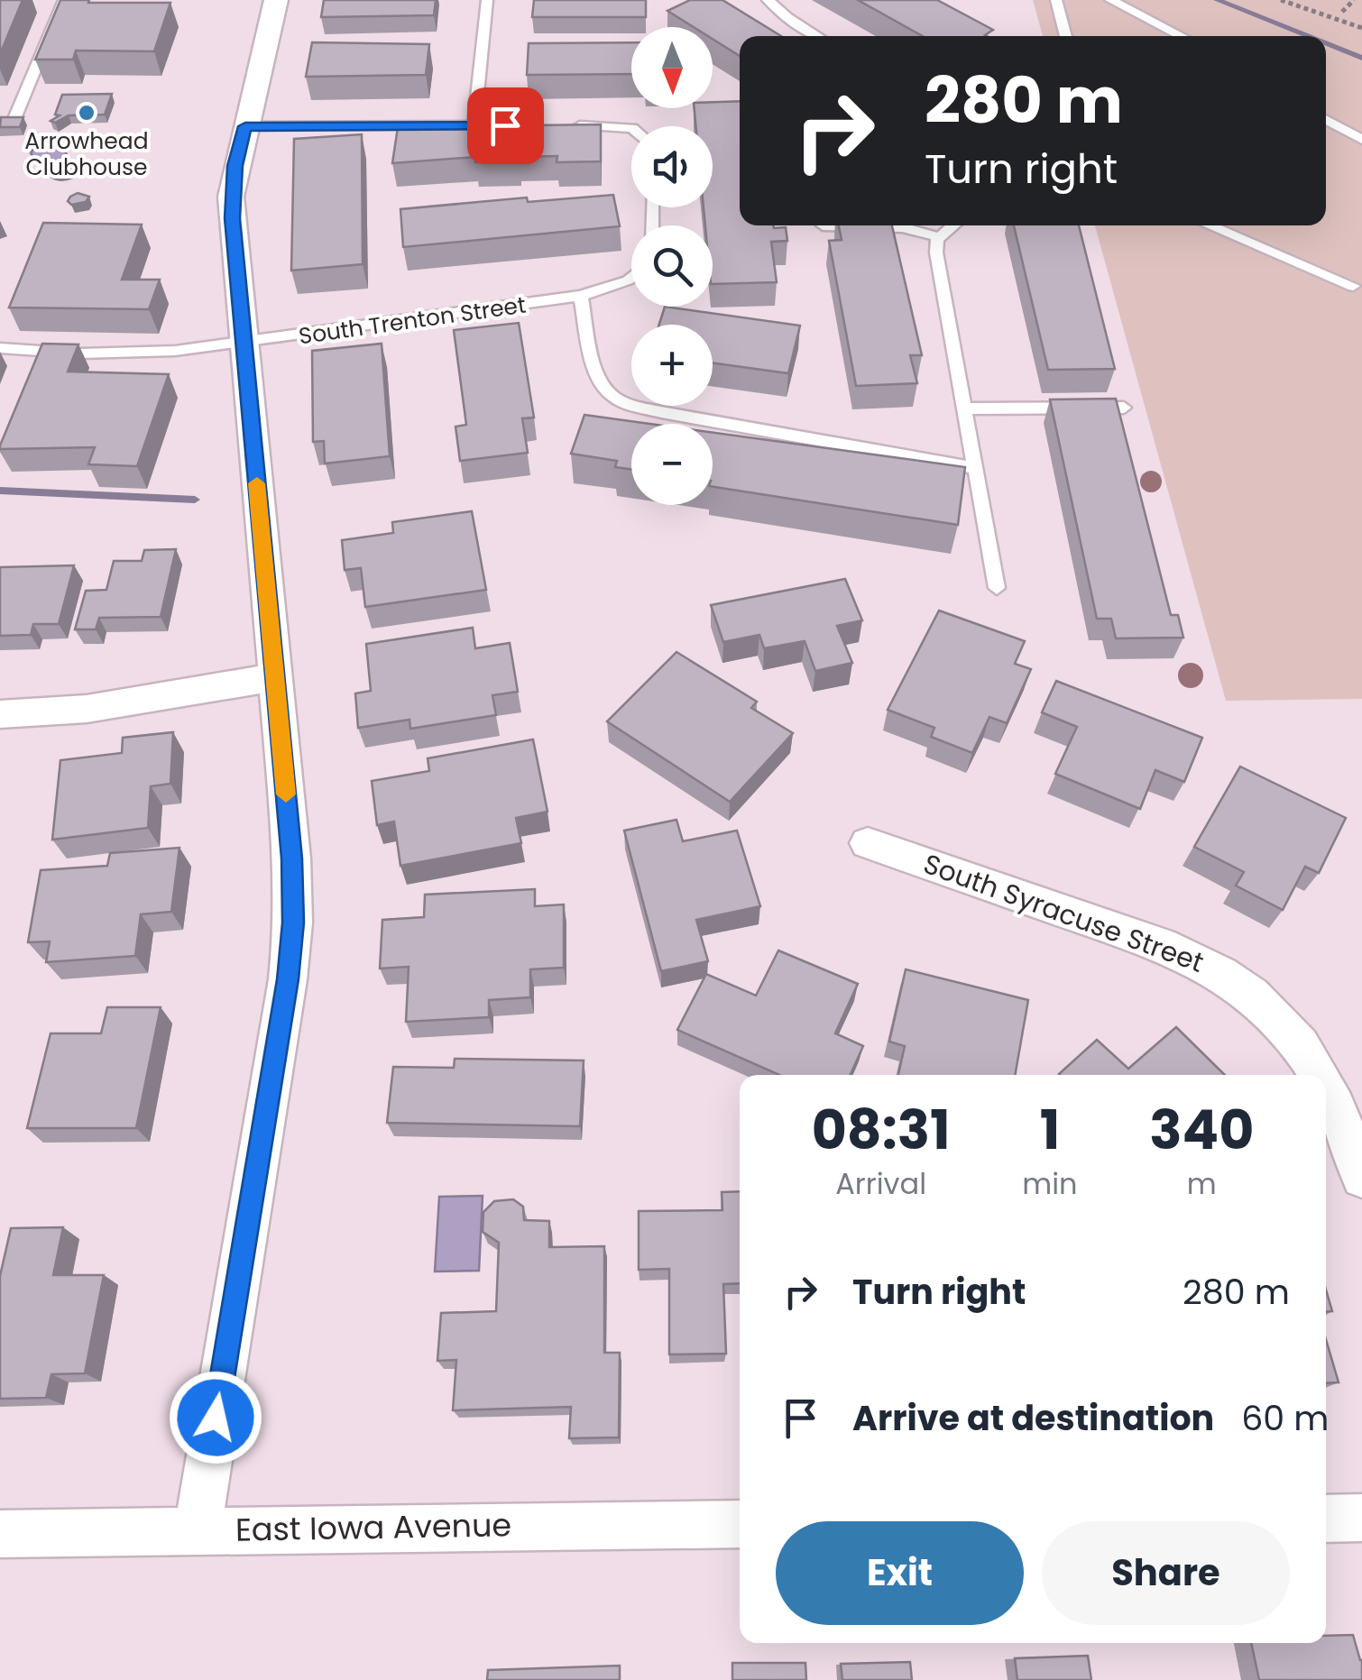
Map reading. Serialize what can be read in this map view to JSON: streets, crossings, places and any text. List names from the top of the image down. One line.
{"streets":{"street":["South Syracuse Street","East Iowa Avenue"],"lane":["South Trenton Street"]},"places":["Arrowhead Clubhouse"],"north":"bottom","page":{"map_buttons":["+","−"],"turn":["280 m","Turn right"],"eta":["08:31","Arrival","1","min","340","m"],"list":[{"name":"Turn right","value":"280 m"},{"name":"Arrive at destination","value":"60 m"}],"buttons":["Exit","Share"]}}
